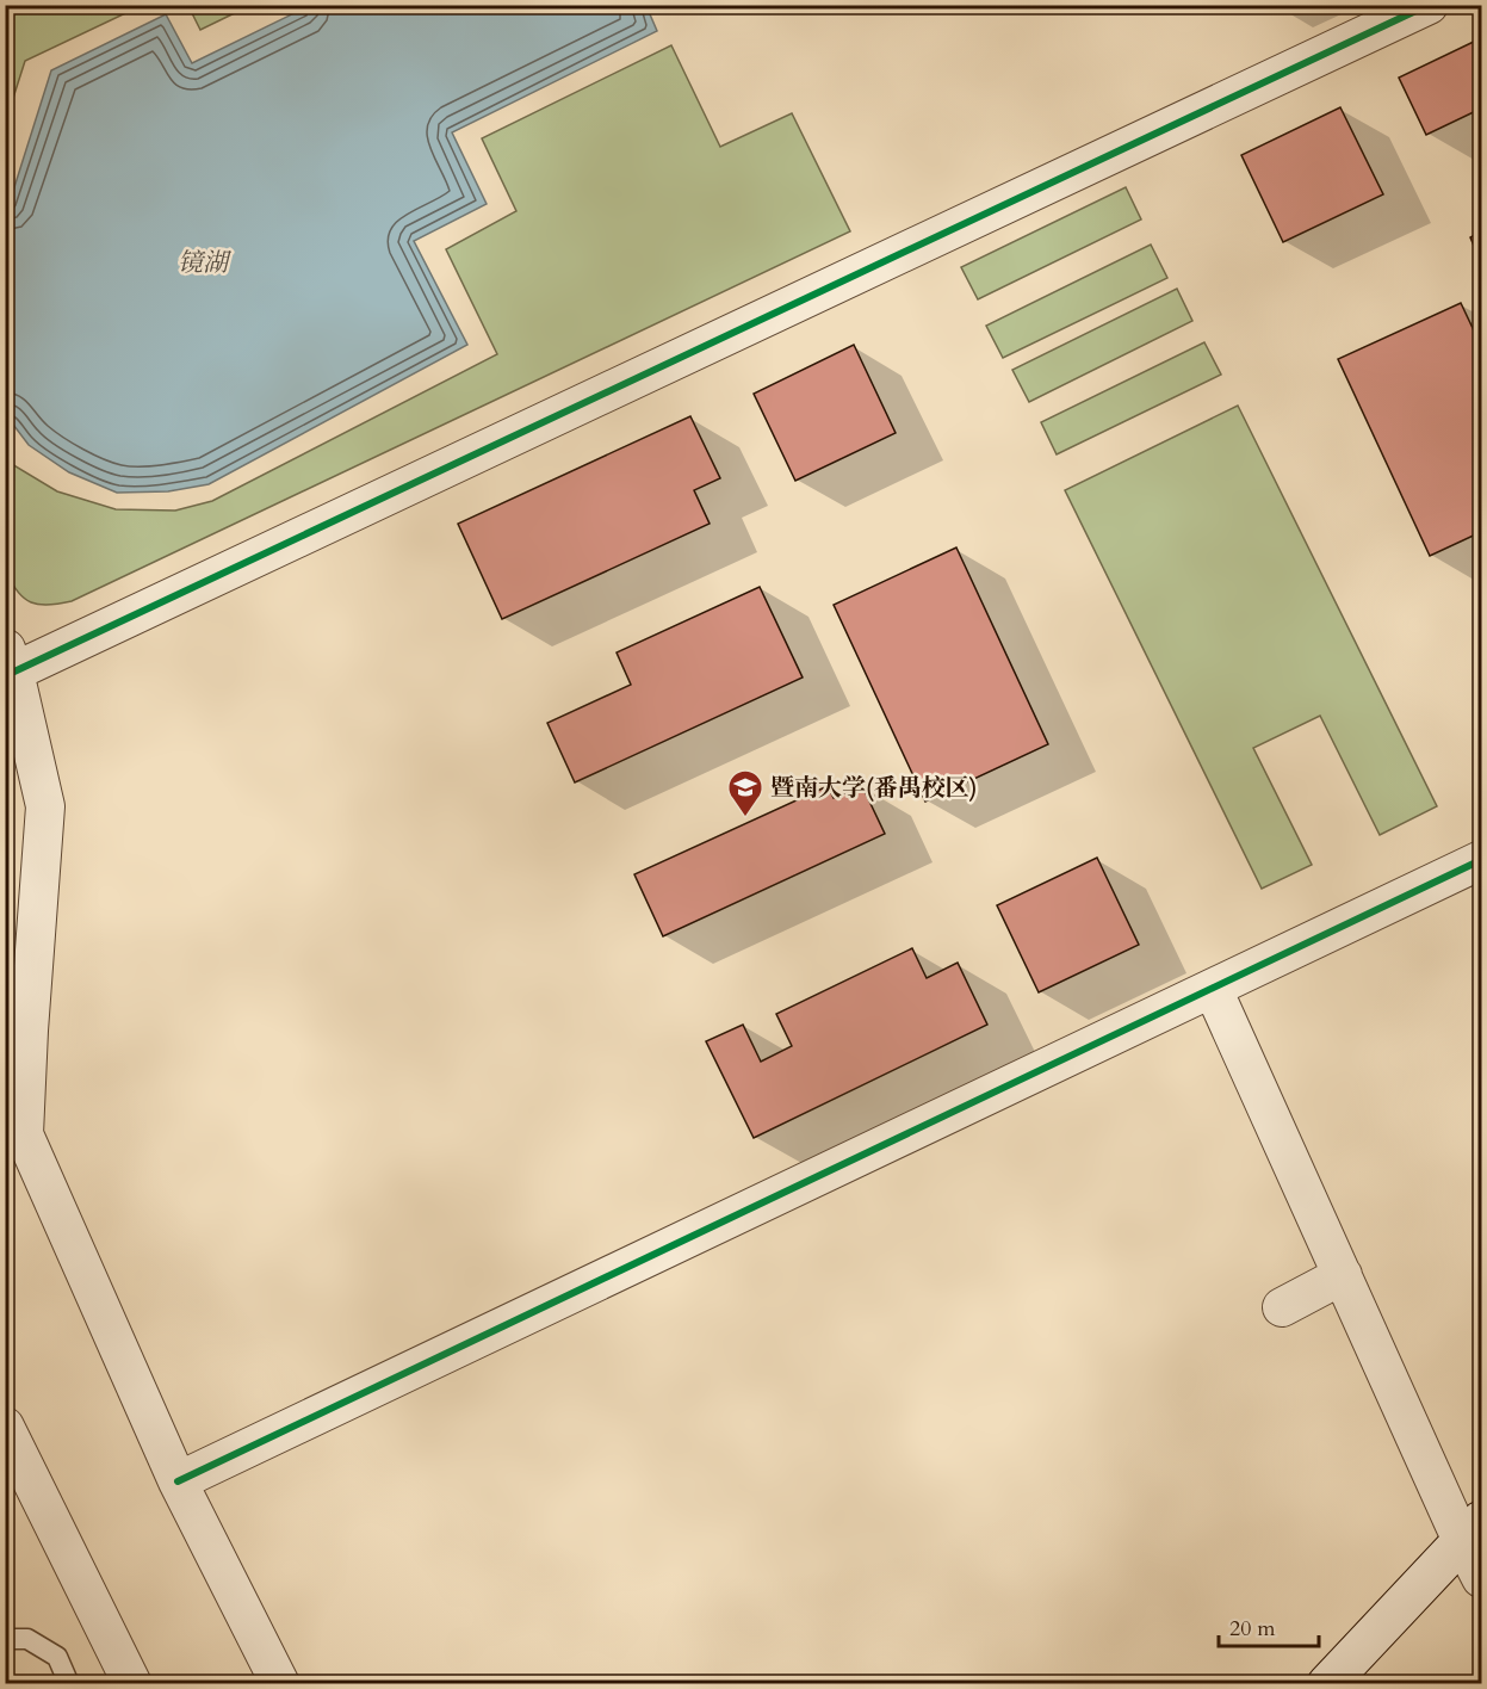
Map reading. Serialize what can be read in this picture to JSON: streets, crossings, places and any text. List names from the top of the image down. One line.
{"water":["镜湖"],"places":{"school or university":["暨南大学(番禺校区)"]},"scale_bar":"20 m"}
